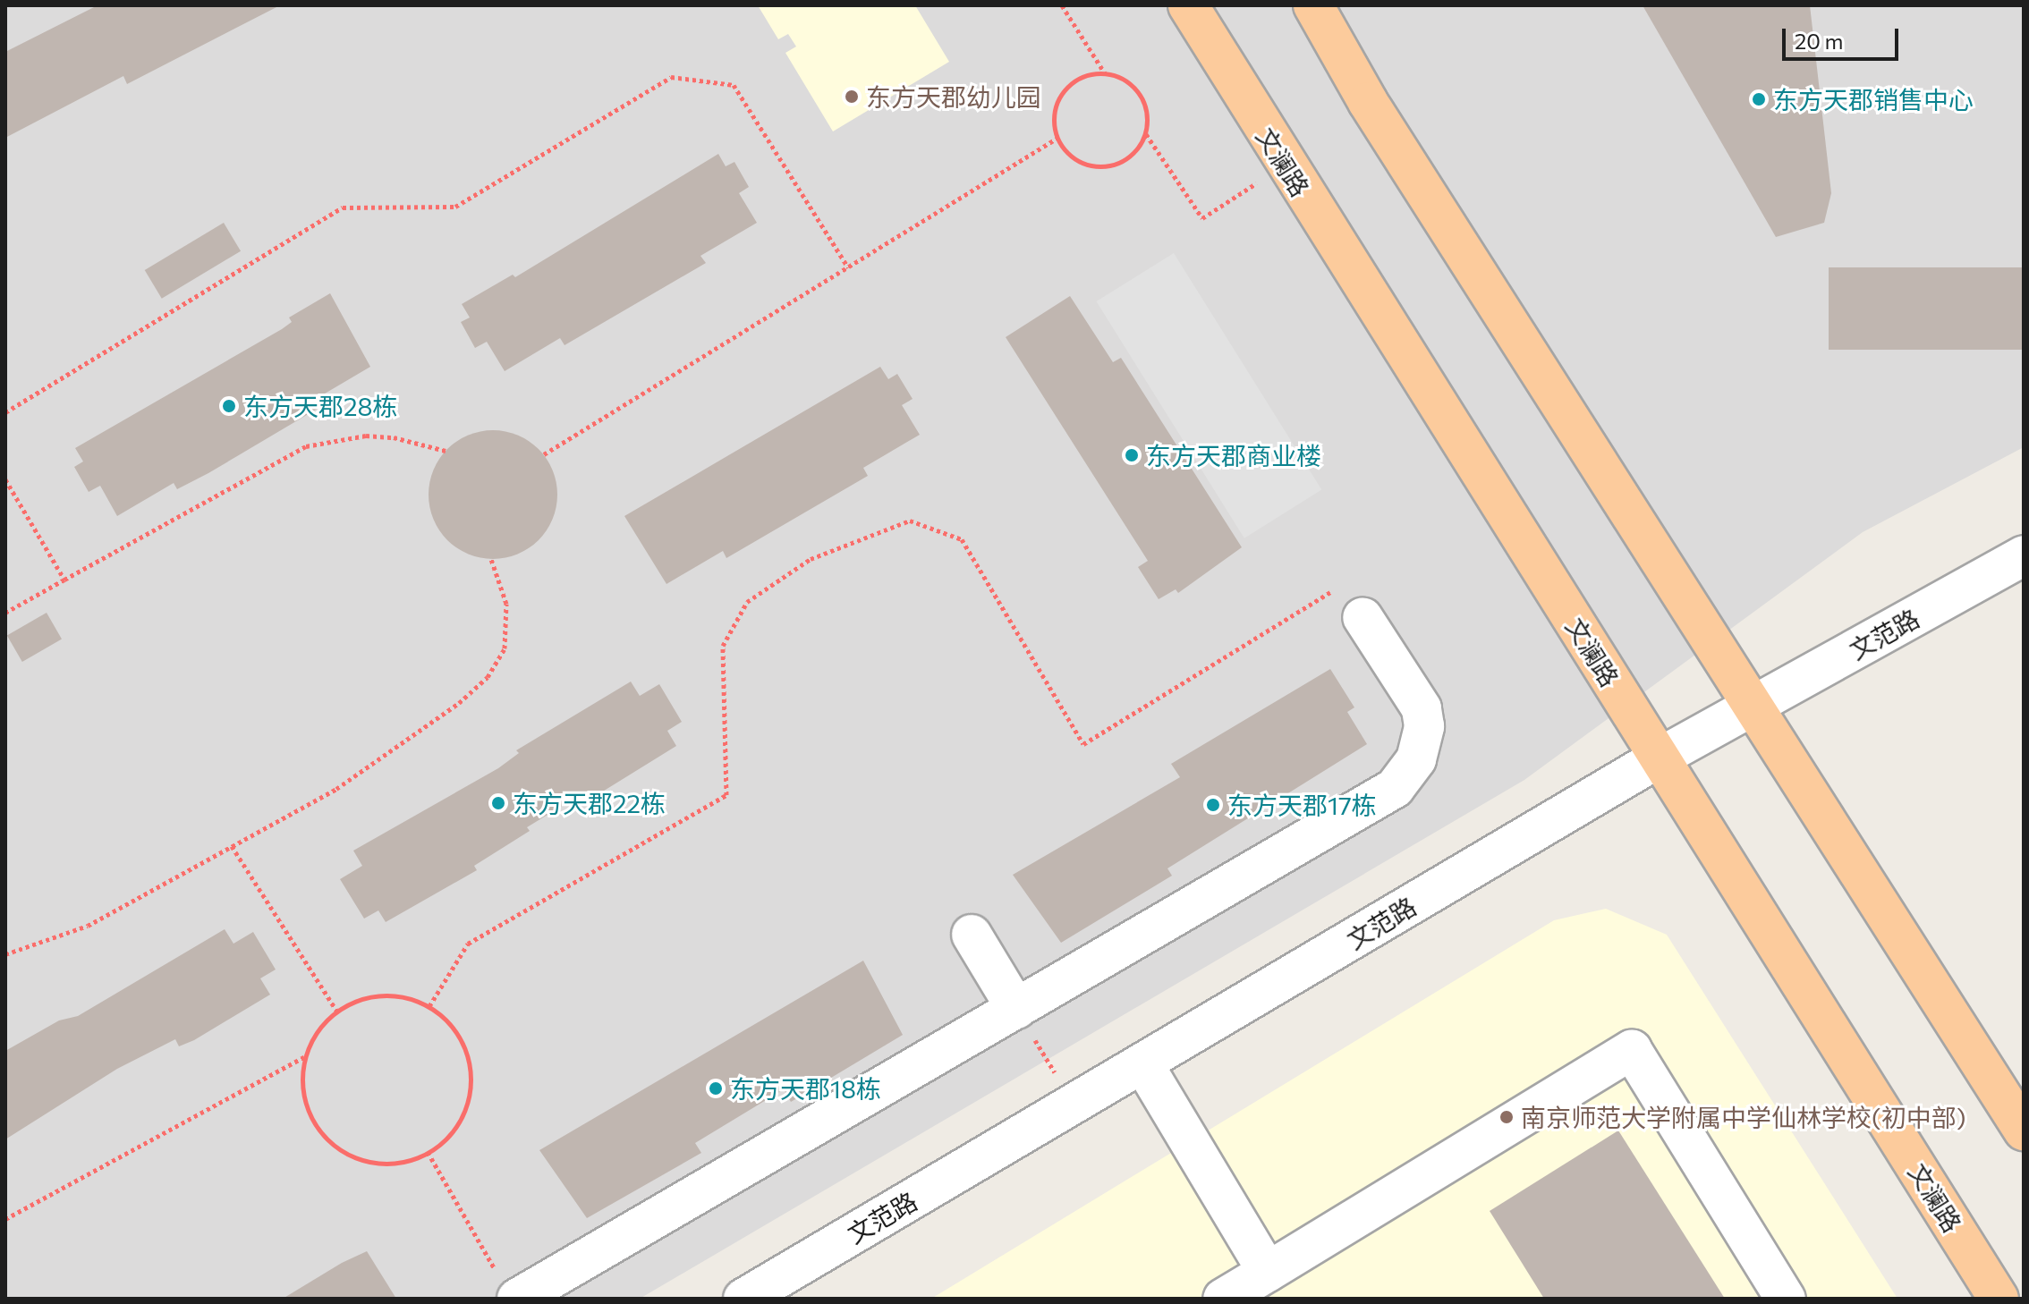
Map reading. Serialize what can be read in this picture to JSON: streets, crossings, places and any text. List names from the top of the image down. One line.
{"streets":{"main road":["文澜路"],"street":["文范路"]},"crossings":[["文澜路","文范路"]],"places":["东方天郡幼儿园","东方天郡销售中心","东方天郡28栋","东方天郡商业楼","东方天郡22栋","东方天郡17栋","东方天郡18栋","南京师范大学附属中学仙林学校(初中部)"],"scale_bar":"20 m"}
